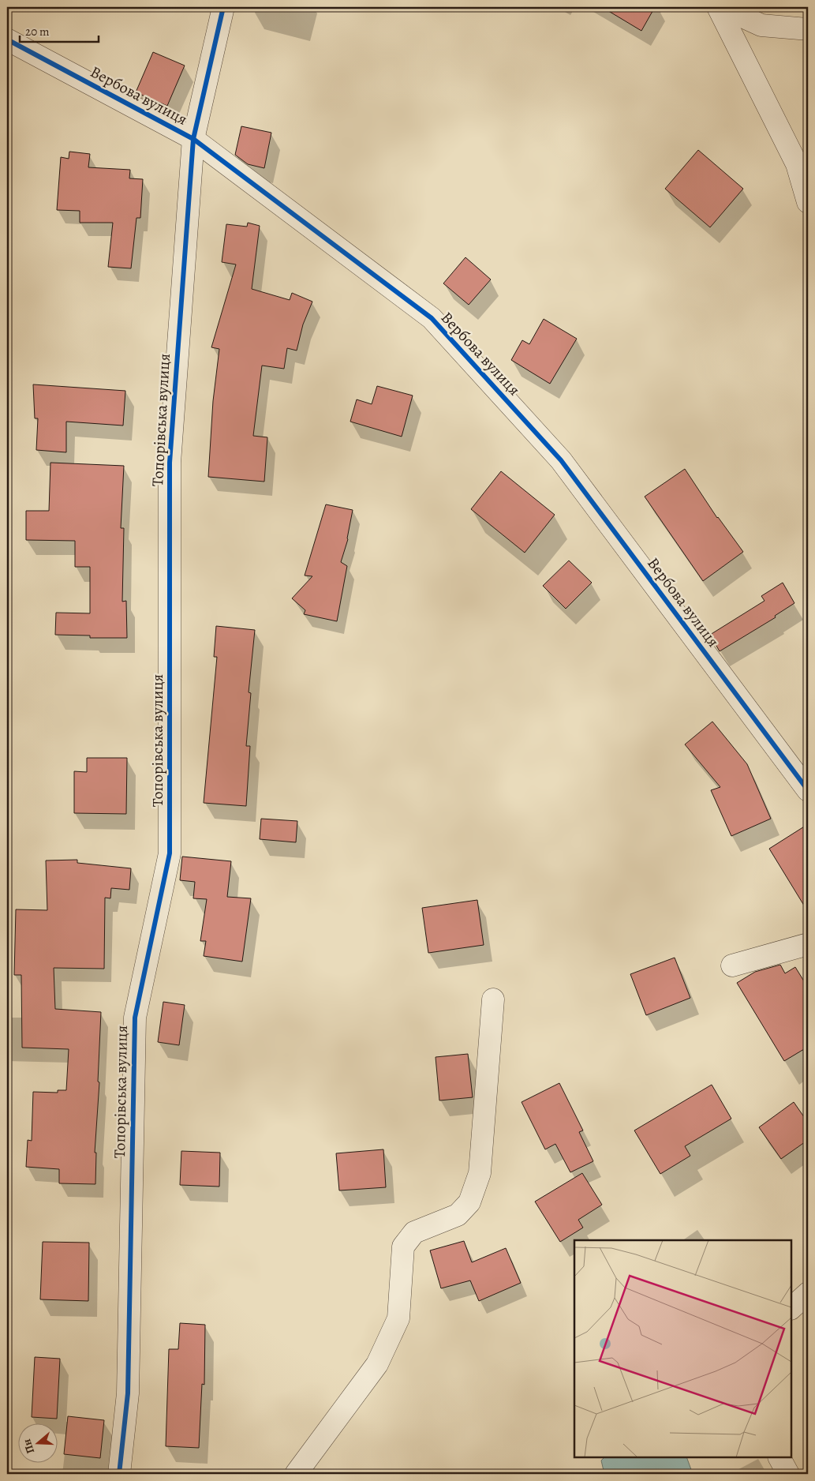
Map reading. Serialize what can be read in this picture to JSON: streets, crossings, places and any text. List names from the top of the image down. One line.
{"streets":{"street":["Вербова вулиця","Топорівська вулиця"]},"crossings":[["Вербова вулиця","Топорівська вулиця"]],"scale_bar":"20 m","north":"left"}
